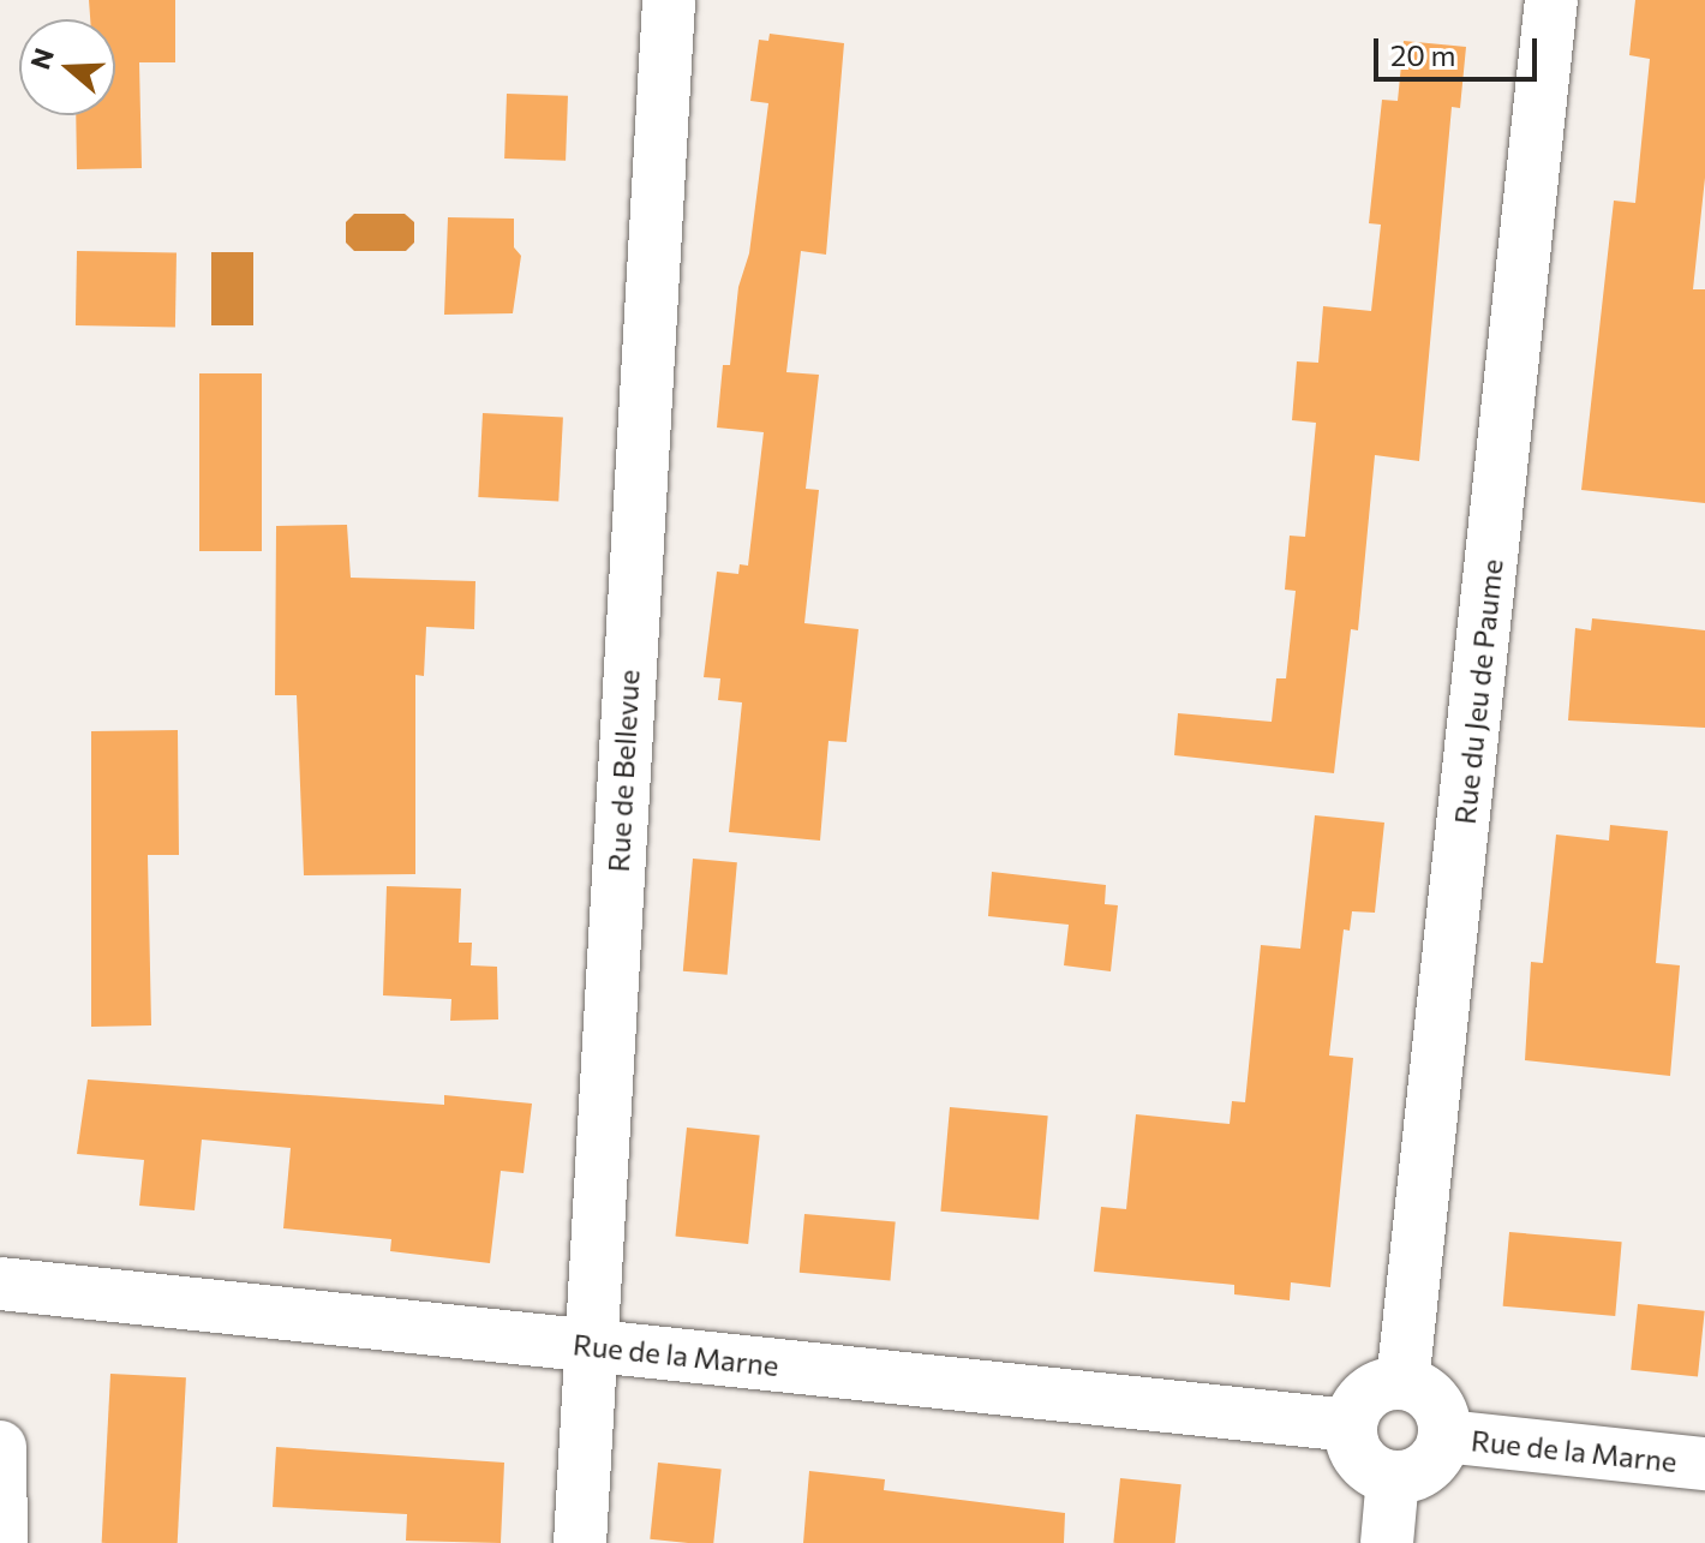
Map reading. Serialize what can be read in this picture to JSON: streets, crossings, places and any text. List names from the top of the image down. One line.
{"streets":{"street":["Rue du Jeu de Paume","Rue de Bellevue","Rue de la Marne"]},"crossings":[["Rue du Jeu de Paume","Rue de la Marne"],["Rue de Bellevue","Rue de la Marne"]],"scale_bar":"20 m","north":"left"}
